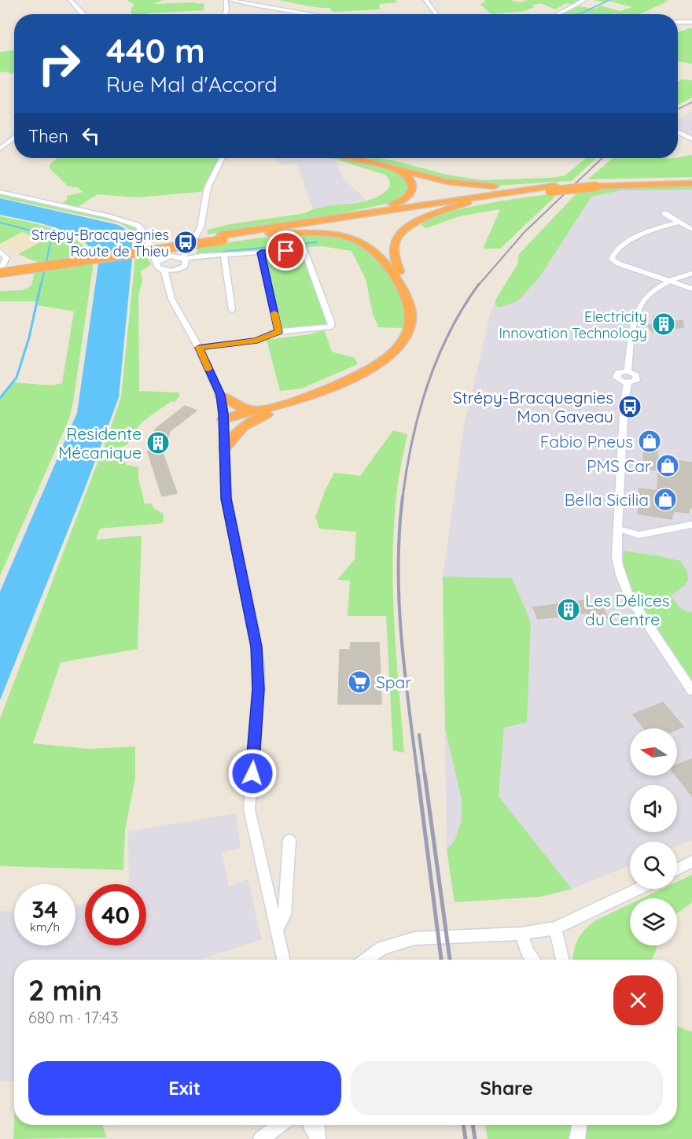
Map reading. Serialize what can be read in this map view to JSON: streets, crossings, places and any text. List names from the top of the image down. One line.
{"places":{"bus stop":["Strépy-Bracquegnies Route de Thieu","Strépy-Bracquegnies Mon Gaveau"],"building":["Electricity Innovation Technology","Residente Mécanique","Les Délices du Centre"],"shop":["Fabio Pneus","PMS Car","Bella Sicilia"],"supermarket":["Spar"]},"north":"left","page":{"turn":["440 m","Rue Mal d'Accord"],"then":"Then","speed":"34 km/h","limit":"40","heading":["2 min","680 m · 17:43"],"buttons":["Exit","Share"]}}
